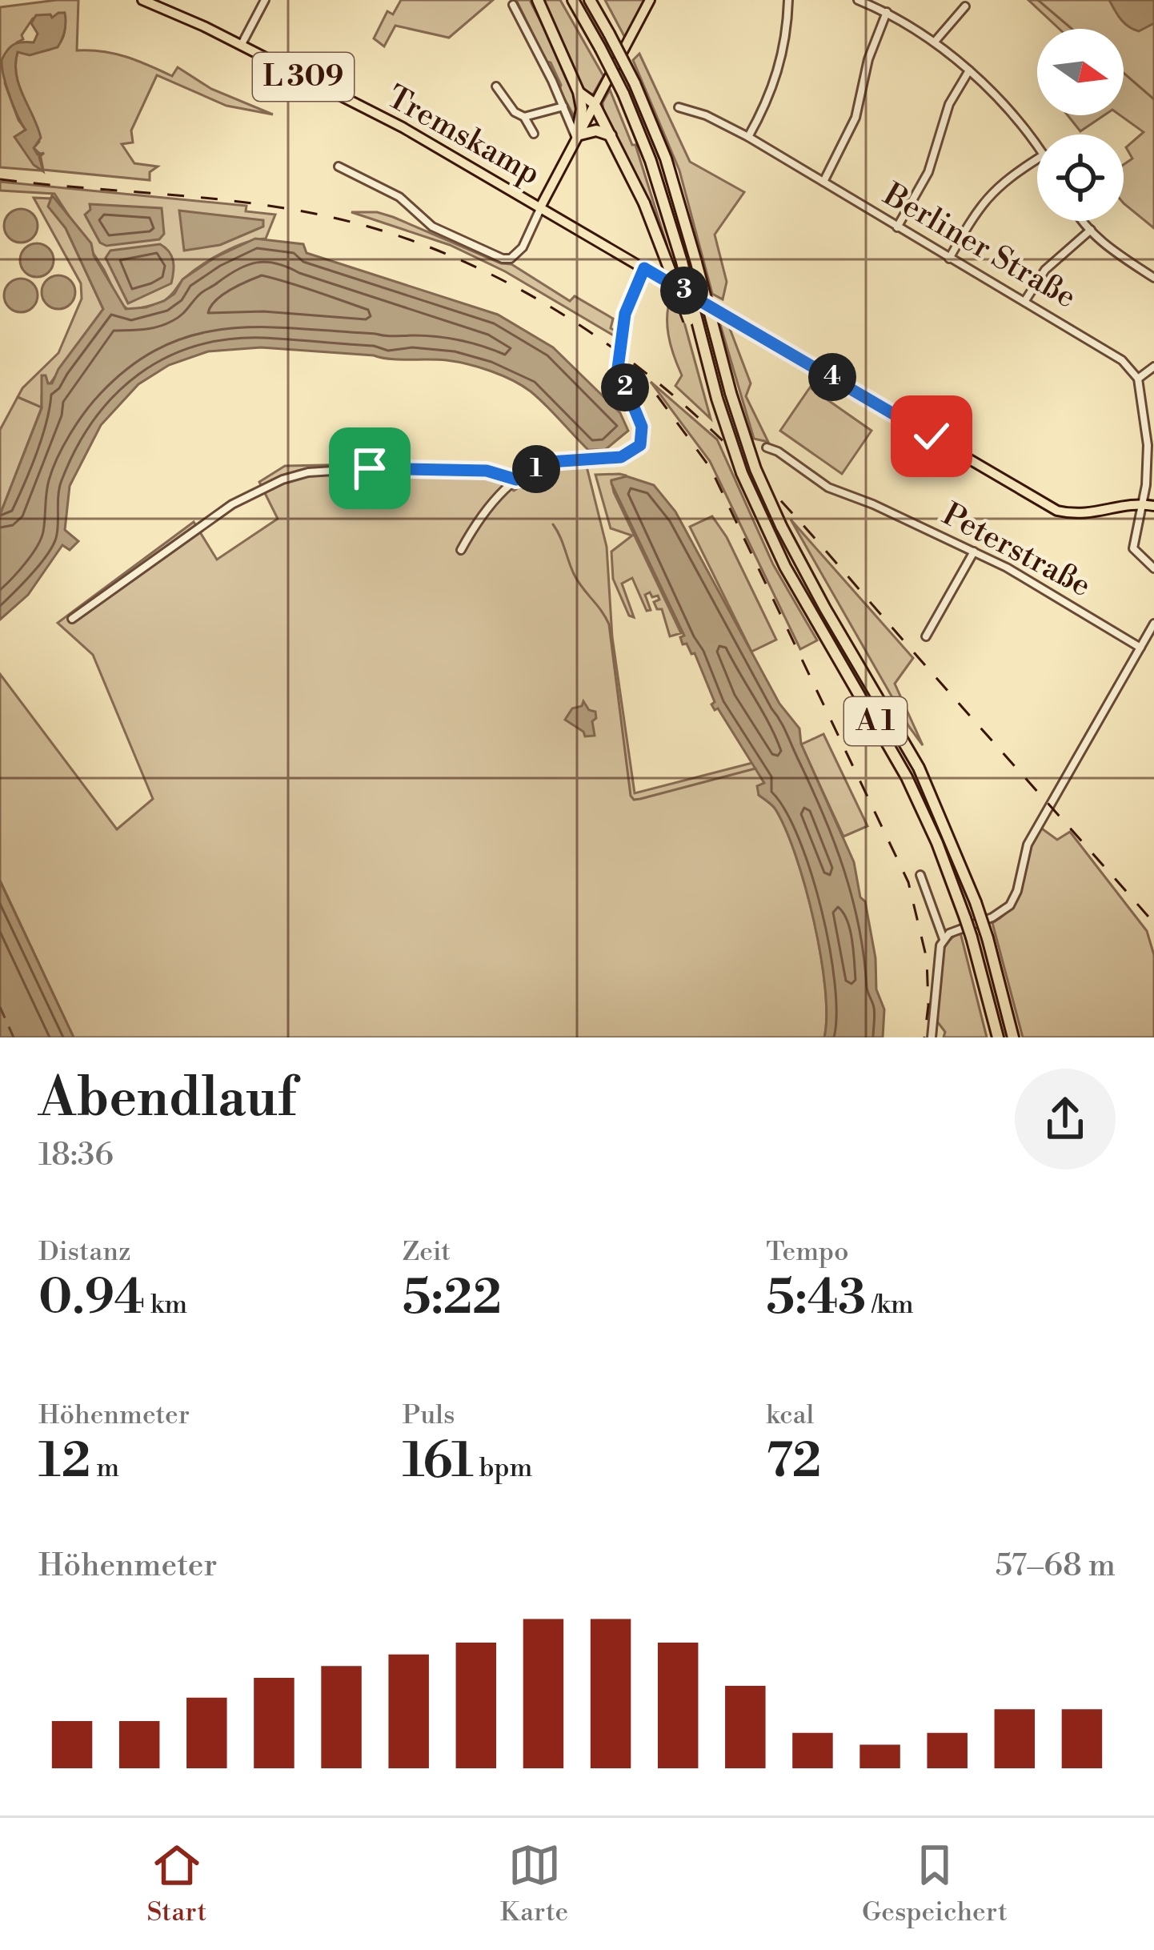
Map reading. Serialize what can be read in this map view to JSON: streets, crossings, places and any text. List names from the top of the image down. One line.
{"streets":{"highway":["A 1"],"main road":["L 309","Tremskamp"],"street":["Berliner Straße","Peterstraße"]},"crossings":[["L 309","Tremskamp"]],"north":"right","page":{"pins":["3","4","2","1"],"heading":["Abendlauf","18:36"],"stats":[["Distanz","0.94 km"],["Zeit","5:22"],["Tempo","5:43 /km"],["Höhenmeter","12 m"],["Puls","161 bpm"],["kcal","72"]],"chart":["Höhenmeter","57–68 m"],"tabs":["Start","Karte","Gespeichert"]}}
